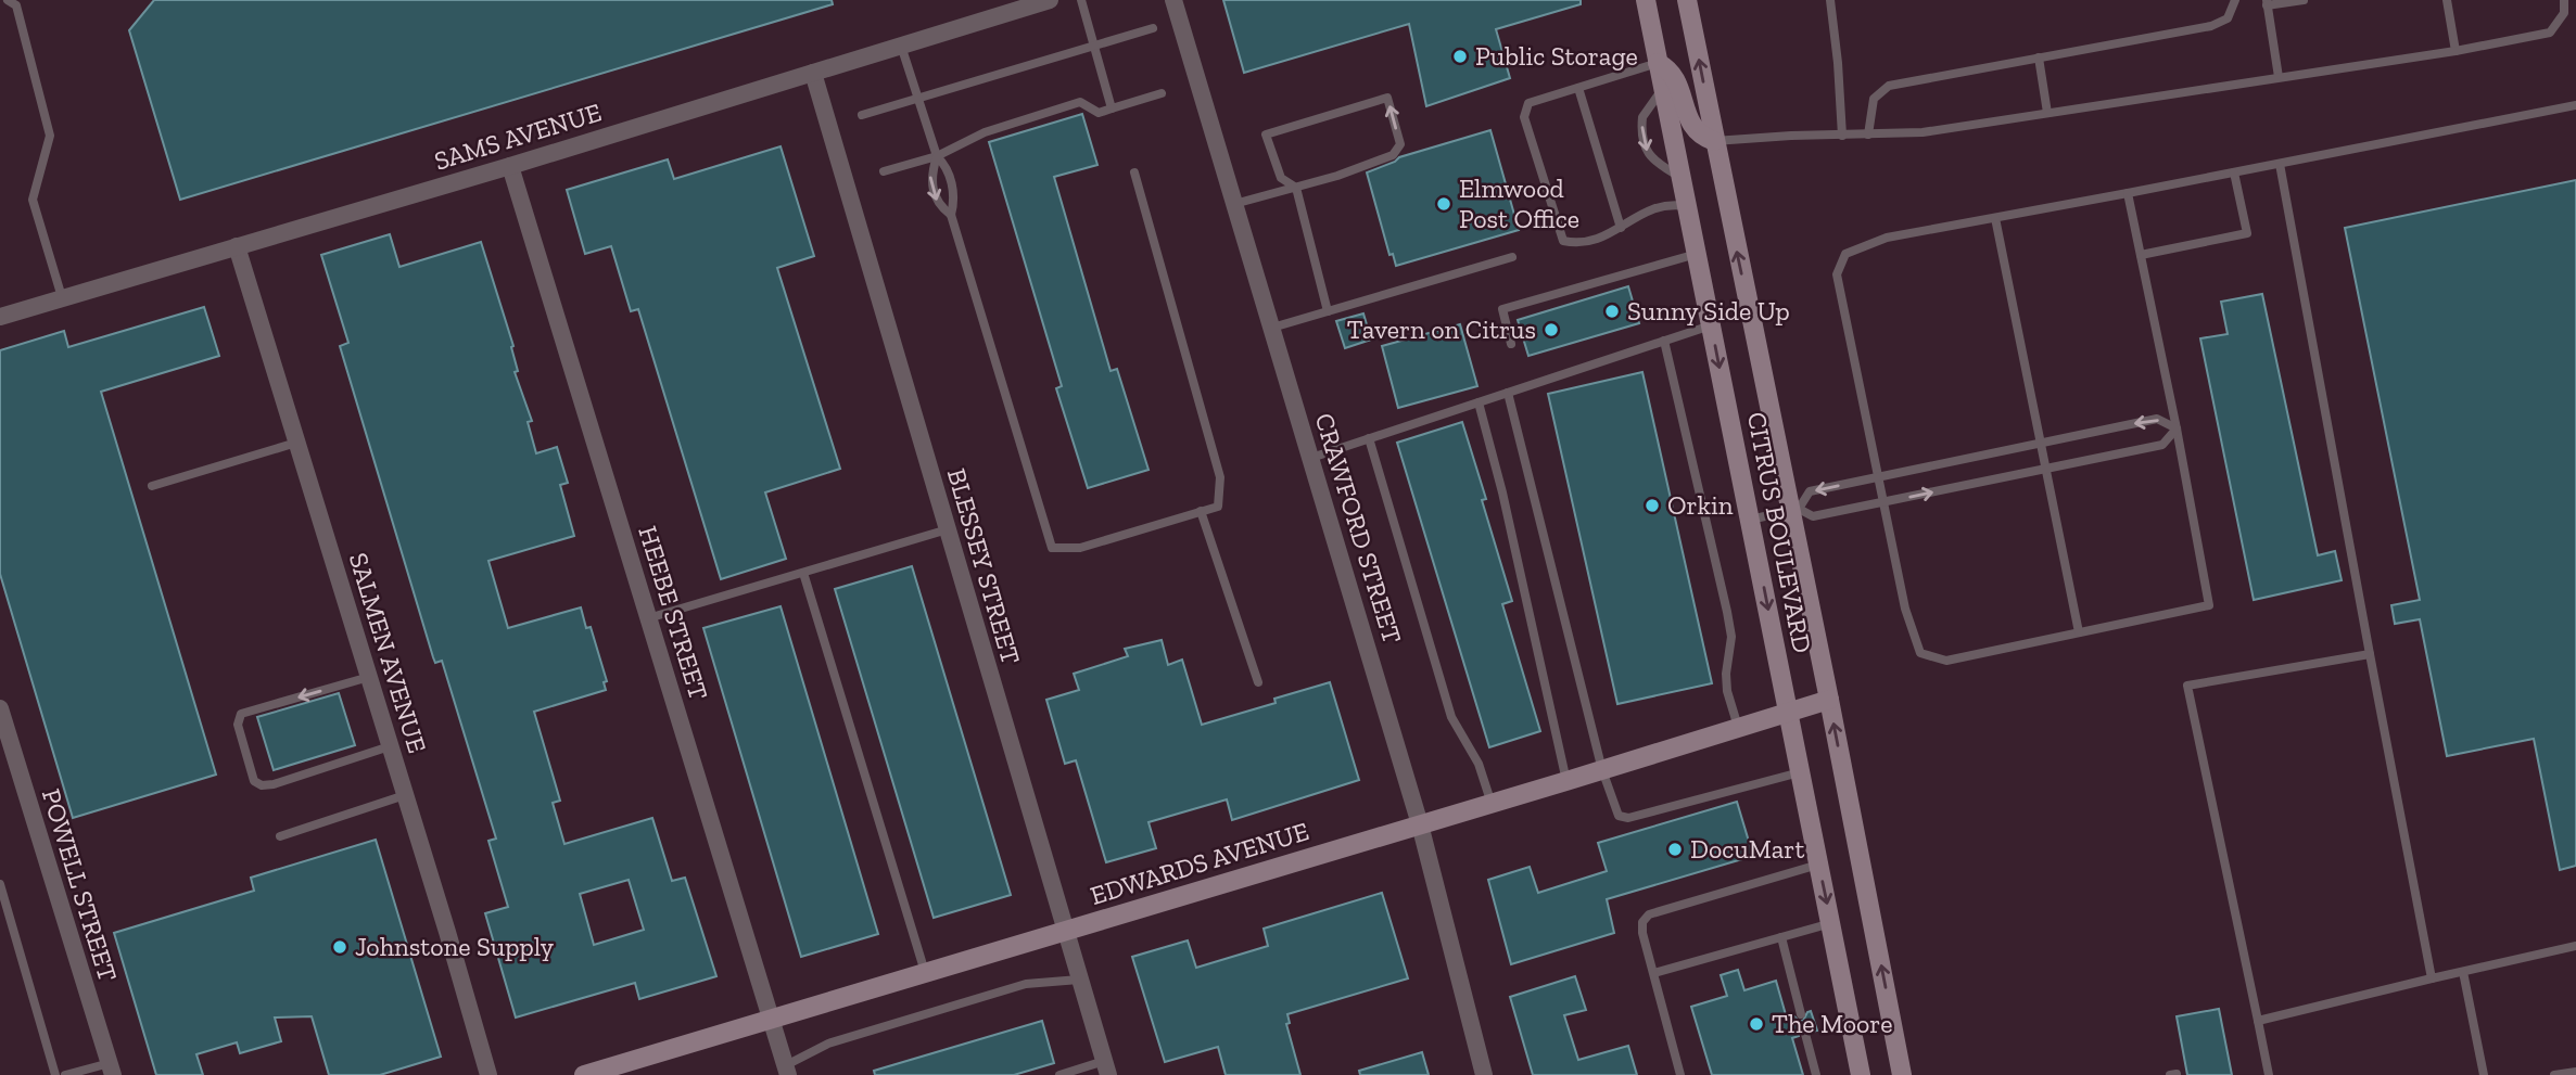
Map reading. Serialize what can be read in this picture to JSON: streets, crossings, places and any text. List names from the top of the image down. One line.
{"streets":{"street":["SAMS AVENUE","CRAWFORD STREET","CITRUS BOULEVARD","BLESSEY STREET","HEEBE STREET","SALMEN AVENUE","EDWARDS AVENUE","POWELL STREET"]},"crossings":[["SAMS AVENUE","BLESSEY STREET"],["SAMS AVENUE","HEEBE STREET"],["SAMS AVENUE","SALMEN AVENUE"],["CRAWFORD STREET","EDWARDS AVENUE"],["CITRUS BOULEVARD","EDWARDS AVENUE"],["BLESSEY STREET","EDWARDS AVENUE"],["HEEBE STREET","EDWARDS AVENUE"]],"places":["Public Storage","Elmwood Post Office","Sunny Side Up","Tavern on Citrus","Orkin","DocuMart","Johnstone Supply","The Moore"]}
